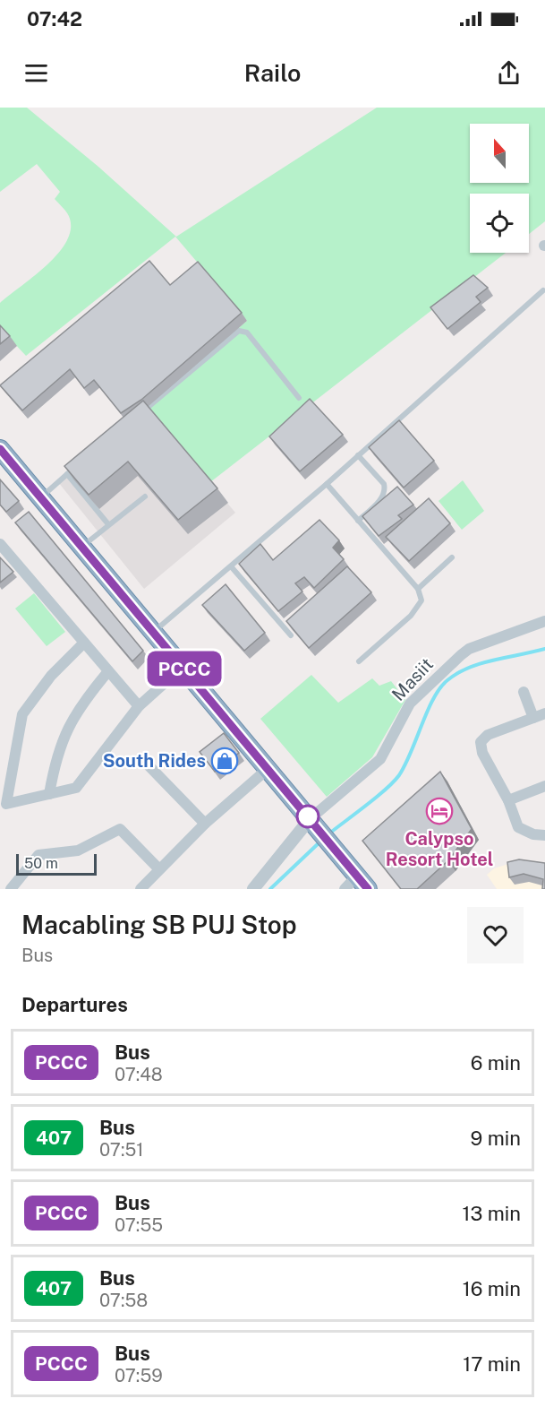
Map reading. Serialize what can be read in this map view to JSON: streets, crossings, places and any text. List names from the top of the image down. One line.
{"streets":{"street":["Masiit"]},"places":{"shop":["South Rides"],"hotel":["Calypso Resort Hotel"]},"lines":["bus line PCCC"],"scale_bar":"50 m","north":"top","page":{"status":"07:42","header":"Railo","on_map":"PCCC","scale":"50 m","heading":[["Macabling SB PUJ Stop","Bus"],"Departures"],"list":[{"mark":"PCCC","name":"Bus","note":"07:48","value":"6 min"},{"mark":"407","name":"Bus","note":"07:51","value":"9 min"},{"mark":"PCCC","name":"Bus","note":"07:55","value":"13 min"},{"mark":"407","name":"Bus","note":"07:58","value":"16 min"},{"mark":"PCCC","name":"Bus","note":"07:59","value":"17 min"}]}}
